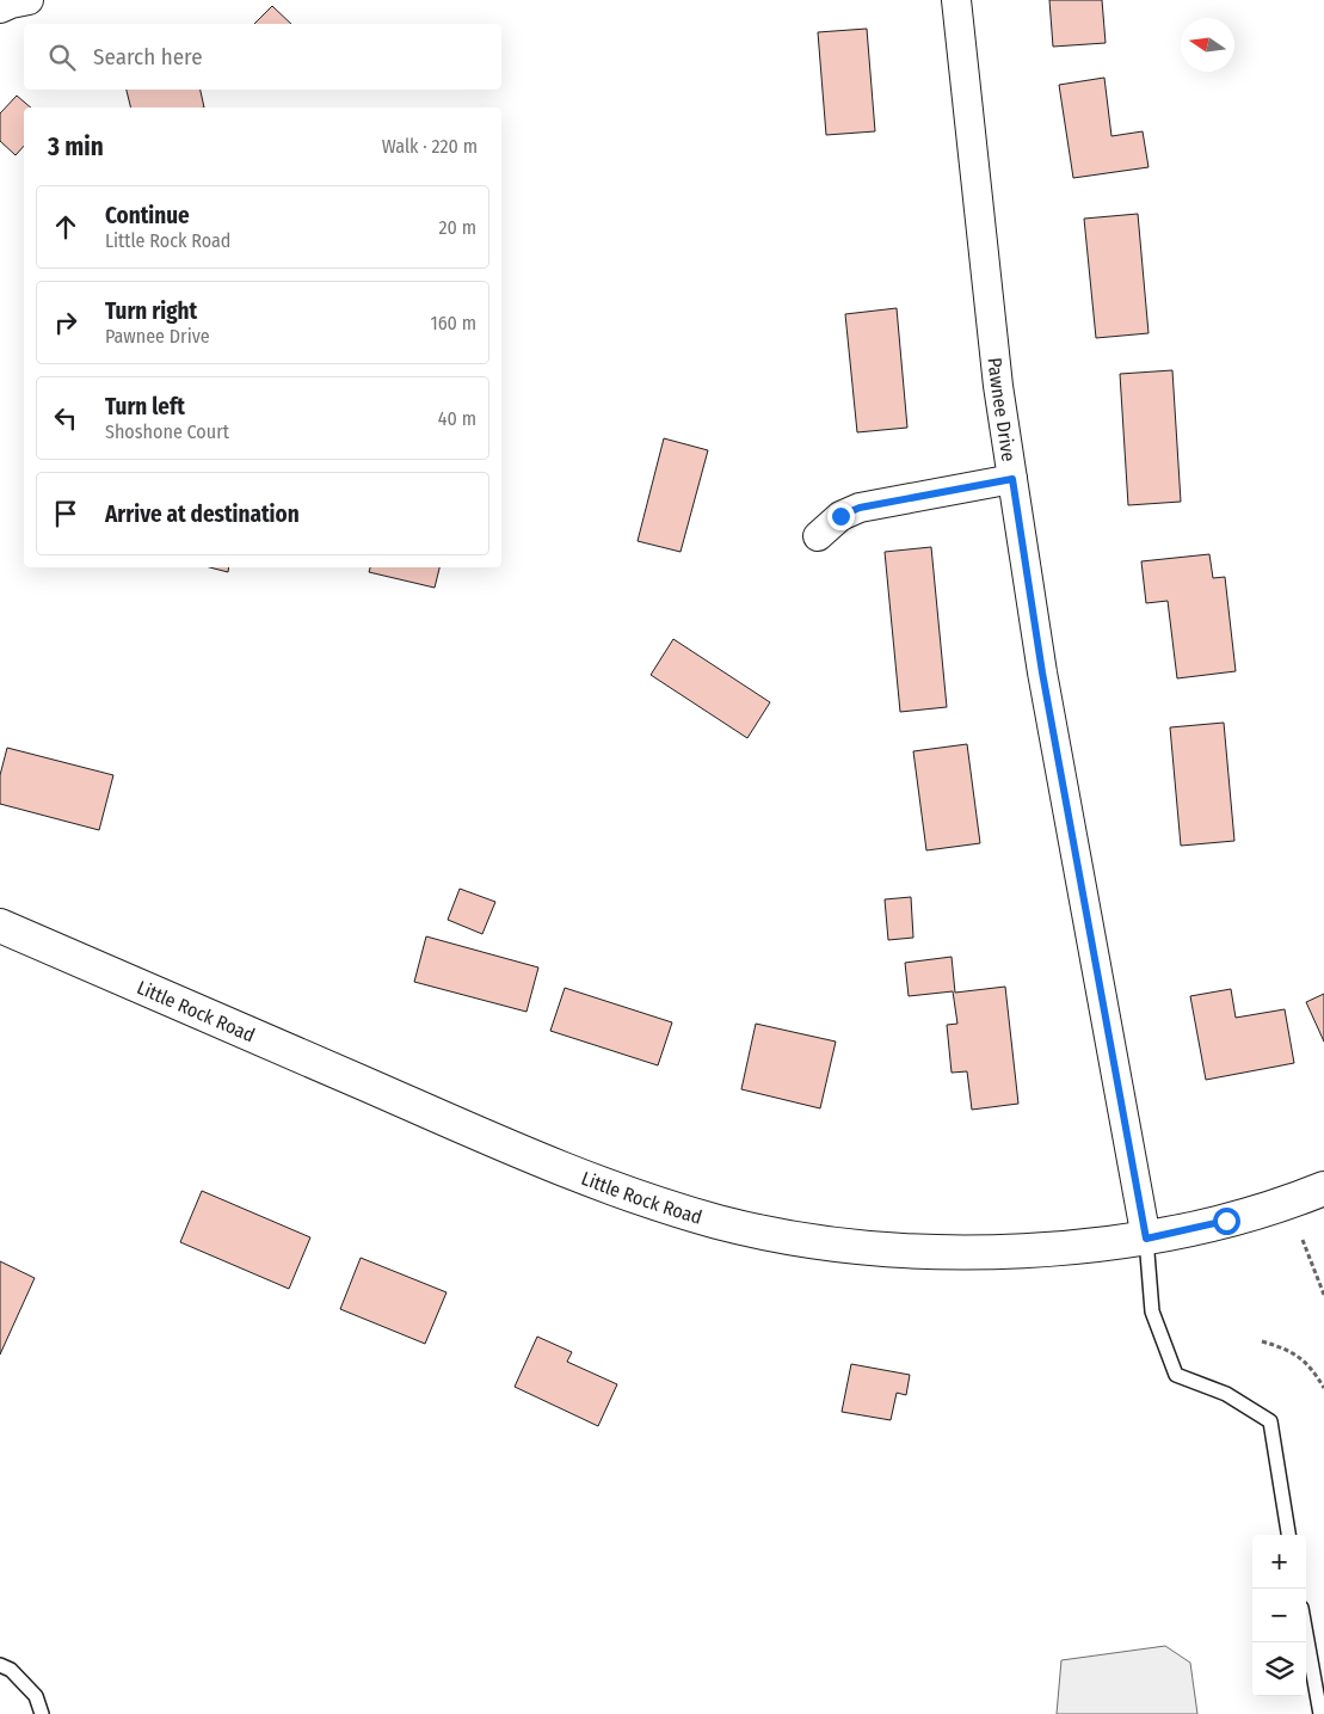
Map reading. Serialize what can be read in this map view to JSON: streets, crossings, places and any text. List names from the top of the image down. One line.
{"streets":{"main road":["Little Rock Road"],"street":["Pawnee Drive"]},"crossings":[["Pawnee Drive","Little Rock Road"]],"north":"left","page":{"search":"Search here","heading":["3 min","Walk · 220 m"],"list":[["Continue","Little Rock Road","20 m"],["Turn right","Pawnee Drive","160 m"],["Turn left","Shoshone Court","40 m"],"Arrive at destination"],"map_buttons":["+","−"]}}
